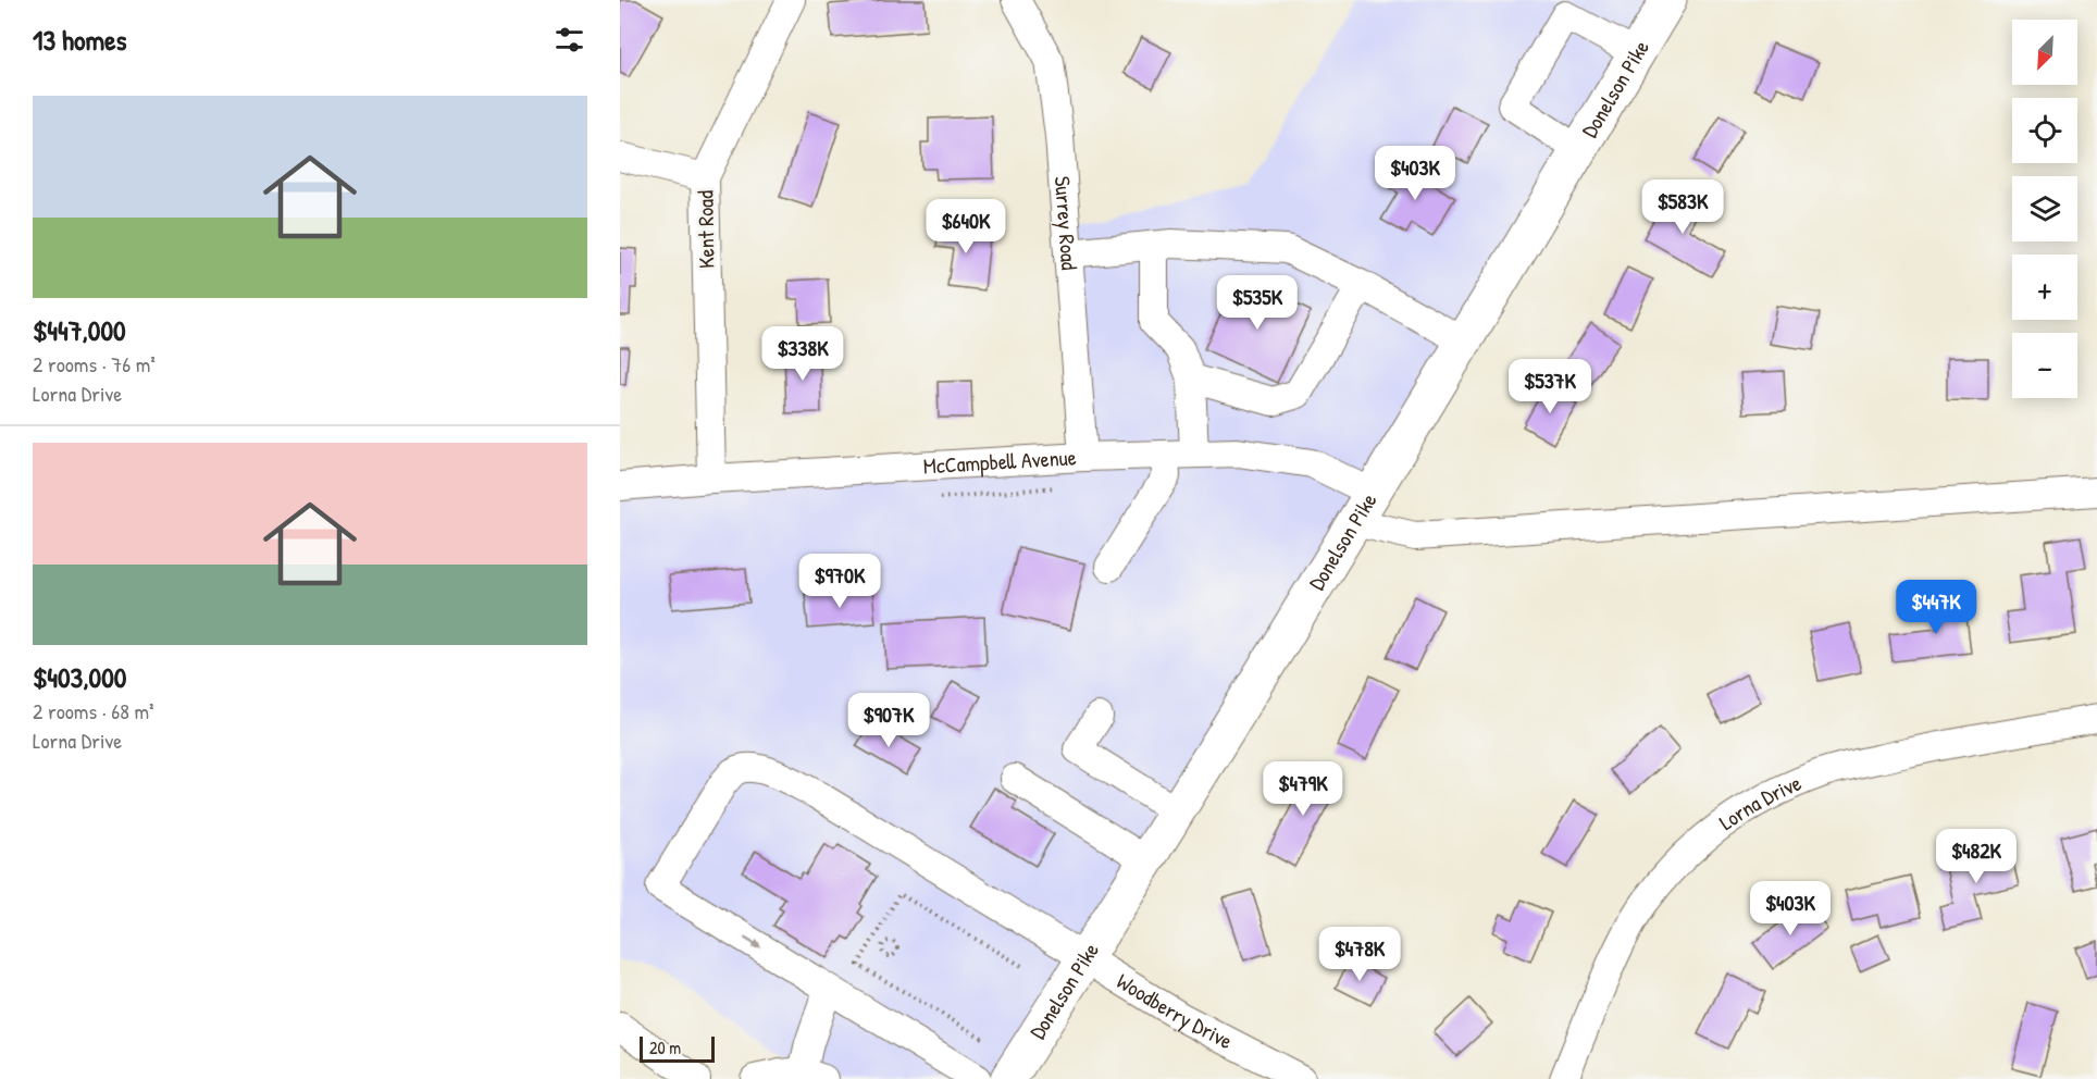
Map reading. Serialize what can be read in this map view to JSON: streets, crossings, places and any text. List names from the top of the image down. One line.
{"streets":{"main road":["Donelson Pike"],"street":["Surrey Road","Kent Road","McCampbell Avenue","Lorna Drive","Woodberry Drive"]},"crossings":[["Donelson Pike","McCampbell Avenue"],["Donelson Pike","Woodberry Drive"],["Surrey Road","McCampbell Avenue"],["Kent Road","McCampbell Avenue"]],"scale_bar":"20 m","north":"bottom left","page":{"heading":"13 homes","map_buttons":["+","−"],"list":[{"name":"$447,000","note":"2 rooms · 76 m² · Lorna Drive"},{"name":"$403,000","note":"2 rooms · 68 m² · Lorna Drive"}],"price":["$403K","$583K","$640K","$535K","$338K","$537K","$970K","$447K","$907K","$479K","$482K","$403K","$478K"],"scale":"20 m"}}
